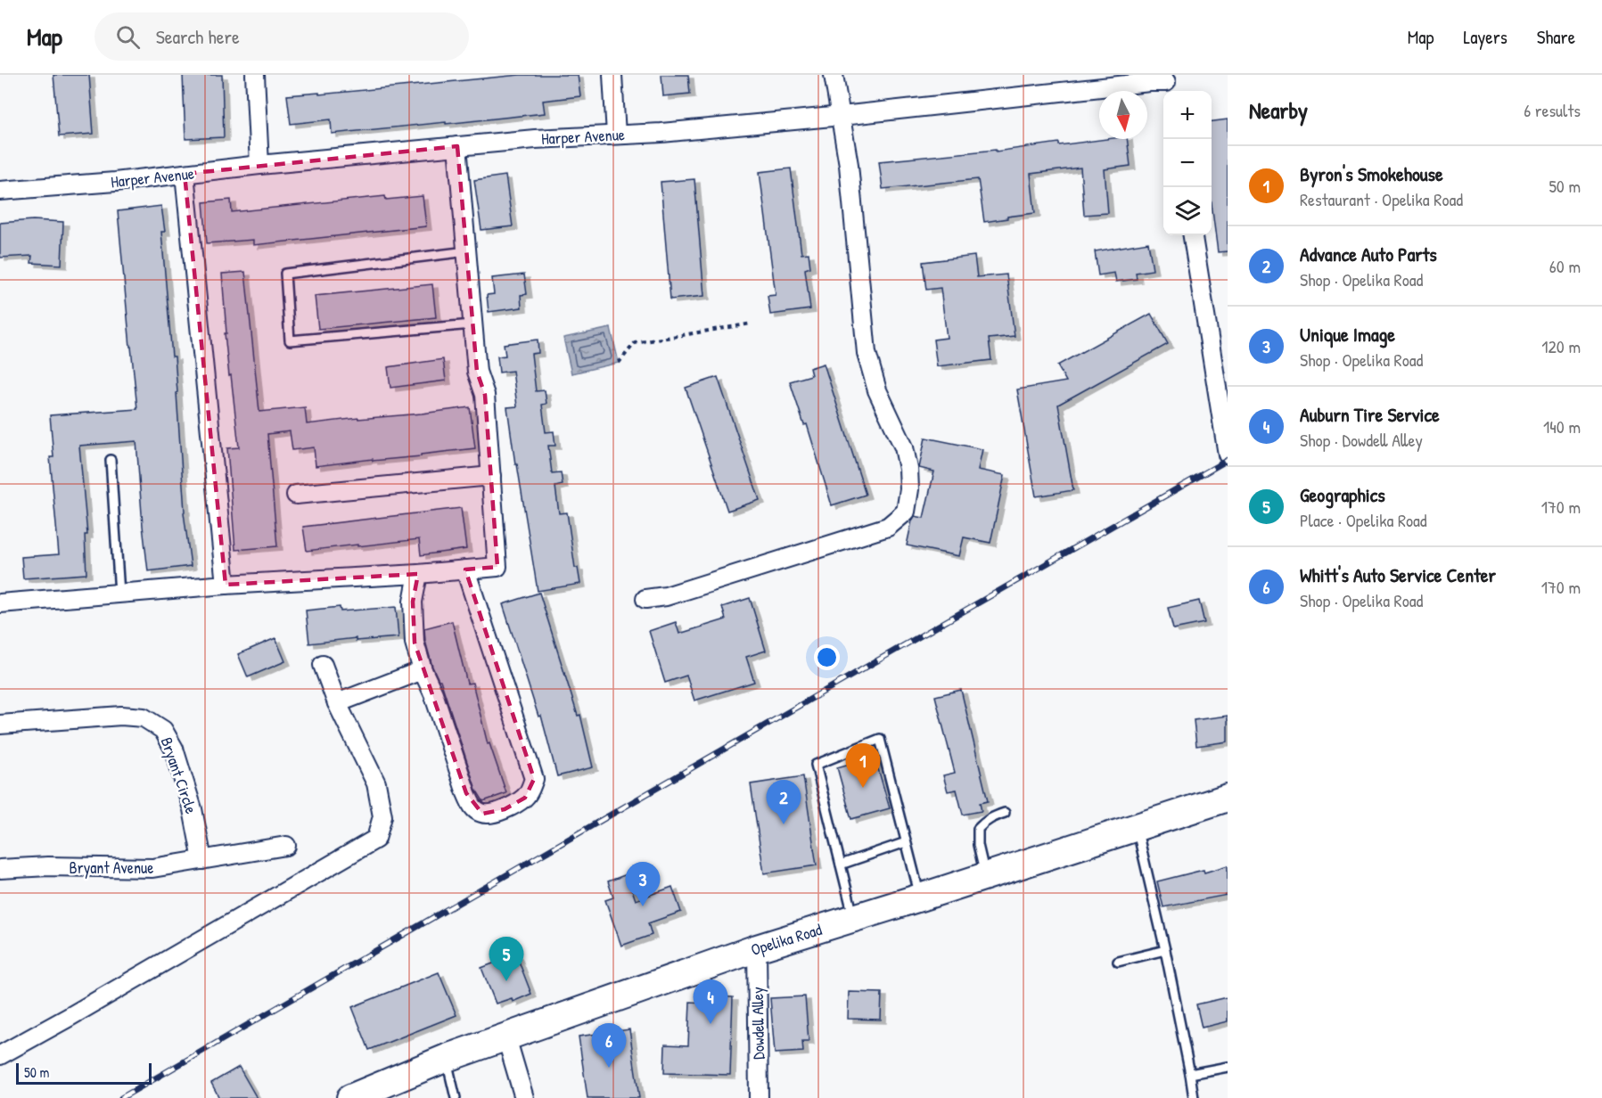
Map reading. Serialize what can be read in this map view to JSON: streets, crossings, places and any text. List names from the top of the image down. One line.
{"streets":{"main road":["Opelika Road"],"street":["Harper Avenue","Bryant Circle","Bryant Avenue","Dowdell Alley"]},"crossings":[["Bryant Circle","Bryant Avenue"],["Opelika Road","Dowdell Alley"]],"scale_bar":"50 m","north":"bottom","page":{"header":"Map","search":"Search here","nav":["Map","Layers","Share"],"heading":["Nearby","6 results"],"map_buttons":["+","−"],"list":[{"mark":"1","name":"Byron's Smokehouse","note":"Restaurant · Opelika Road","value":"50 m"},{"mark":"2","name":"Advance Auto Parts","note":"Shop · Opelika Road","value":"60 m"},{"mark":"3","name":"Unique Image","note":"Shop · Opelika Road","value":"120 m"},{"mark":"4","name":"Auburn Tire Service","note":"Shop · Dowdell Alley","value":"140 m"},{"mark":"5","name":"Geographics","note":"Place · Opelika Road","value":"170 m"},{"mark":"6","name":"Whitt's Auto Service Center","note":"Shop · Opelika Road","value":"170 m"}],"pins":["1","2","3","5","4","6"],"scale":"50 m"}}
